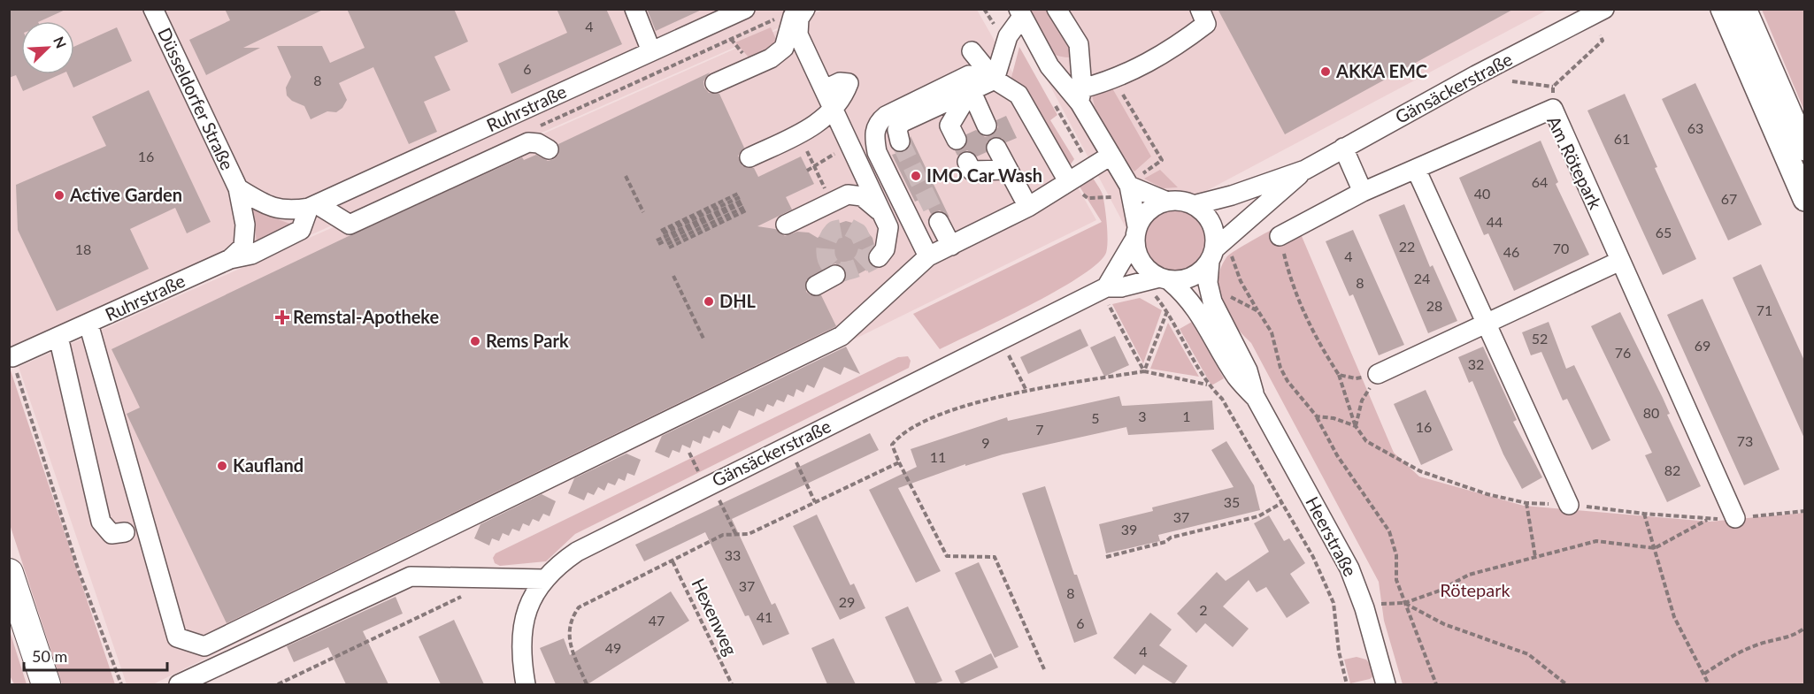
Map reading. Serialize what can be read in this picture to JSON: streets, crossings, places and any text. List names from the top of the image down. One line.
{"streets":{"street":["Gänsäckerstraße","Düsseldorfer Straße","Ruhrstraße","Am Rötepark","Heerstraße"],"path":["Hexenweg"]},"crossings":[["Gänsäckerstraße","Heerstraße"],["Düsseldorfer Straße","Ruhrstraße"]],"parks":["Rötepark"],"places":{"other":["AKKA EMC","IMO Car Wash","Active Garden","DHL","Rems Park","Kaufland"],"health":["Remstal-Apotheke"]},"house_numbers":["4","6","8","63","61","16","64","40","67","44","65","22","70","18","46","4","24","8","28","71","52","69","76","32","80","3","1","5","16","7","73","9","11","82","35","37","39","33","37","8","29","2","41","47","6","49","4"],"scale_bar":"50 m","north":"top right"}
